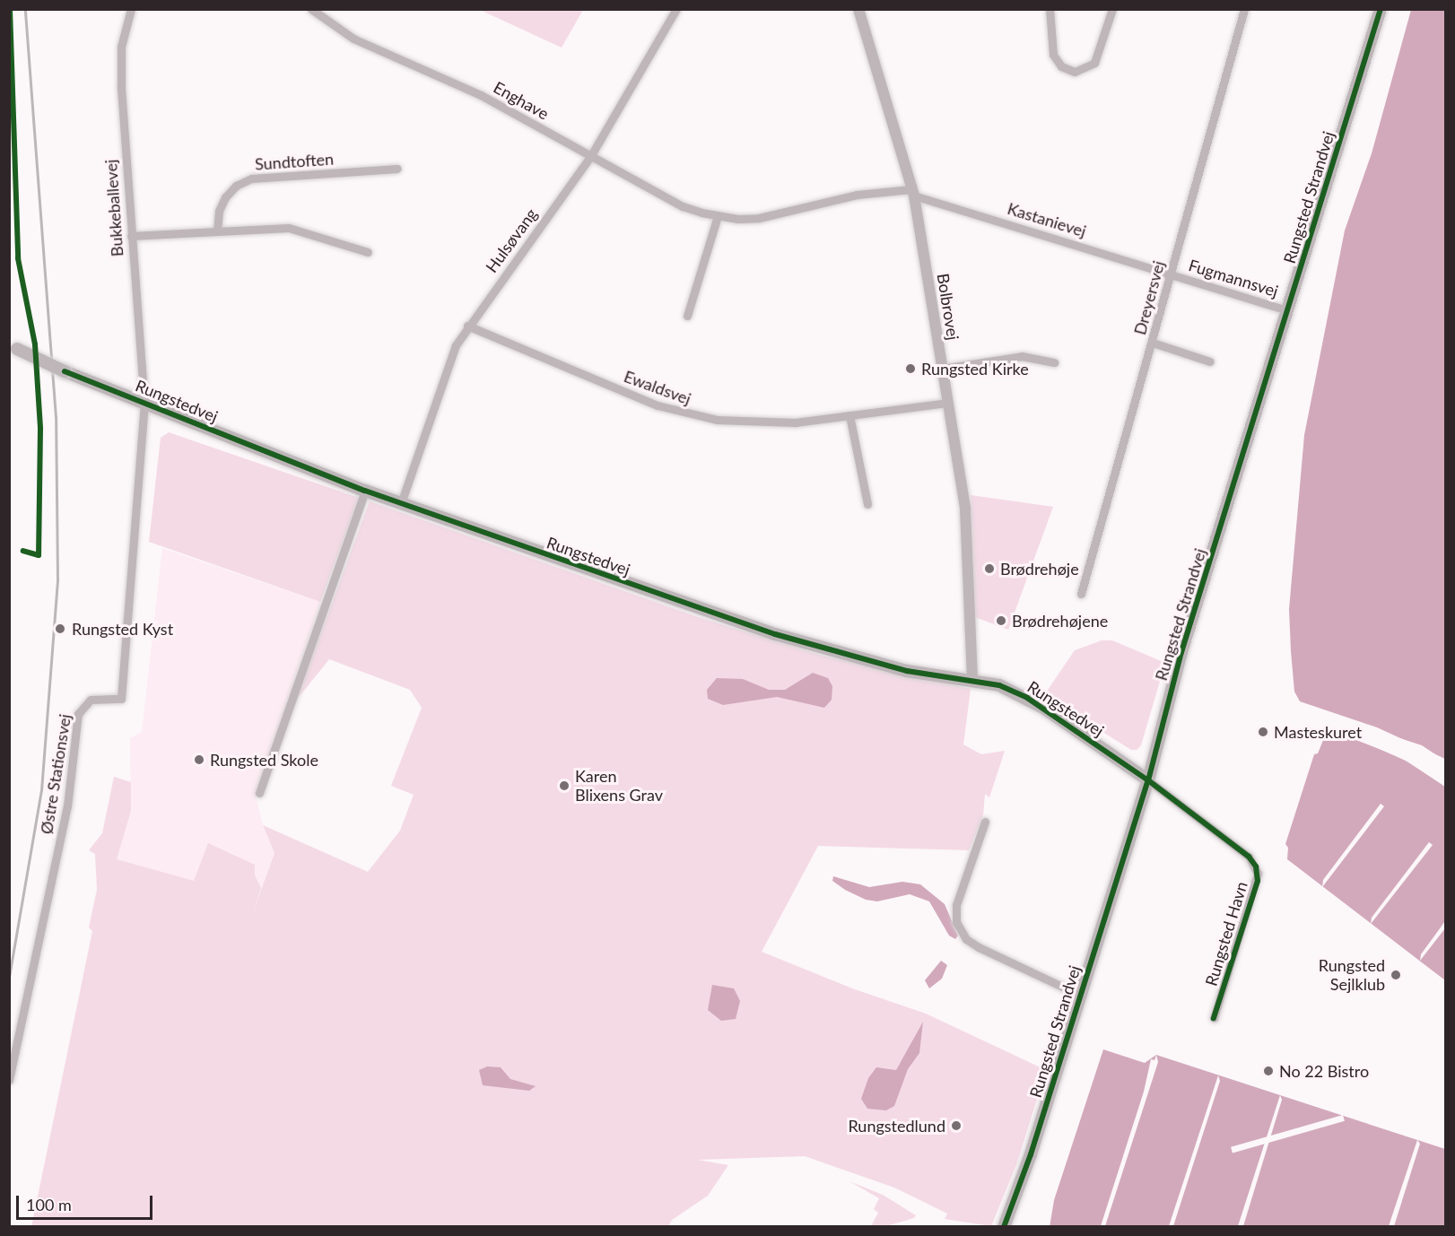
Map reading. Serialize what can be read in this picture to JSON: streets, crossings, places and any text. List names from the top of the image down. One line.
{"streets":{"main road":["Rungsted Strandvej","Rungstedvej"],"street":["Enghave","Sundtoften","Bukkeballevej","Kastanievej","Hulsøvang","Fugmannsvej","Dreyersvej","Bolbrovej","Ewaldsvej","Østre Stationsvej","Rungsted Havn"]},"crossings":[["Enghave","Kastanievej"],["Enghave","Hulsøvang"],["Enghave","Bolbrovej"],["Rungsted Strandvej","Fugmannsvej"],["Rungsted Strandvej","Rungstedvej"],["Rungsted Strandvej","Rungsted Havn"],["Bukkeballevej","Rungstedvej"],["Bukkeballevej","Østre Stationsvej"],["Kastanievej","Fugmannsvej"],["Kastanievej","Dreyersvej"],["Kastanievej","Bolbrovej"],["Hulsøvang","Ewaldsvej"],["Hulsøvang","Rungstedvej"],["Fugmannsvej","Dreyersvej"],["Bolbrovej","Ewaldsvej"],["Bolbrovej","Rungstedvej"],["Rungstedvej","Østre Stationsvej"],["Rungstedvej","Rungsted Havn"]],"places":["Rungsted Kirke","Brødrehøje","Brødrehøjene","Rungsted Kyst","Masteskuret","Rungsted Skole","Karen Blixens Grav","Rungsted Sejlklub","No 22 Bistro","Rungstedlund"],"scale_bar":"100 m"}
